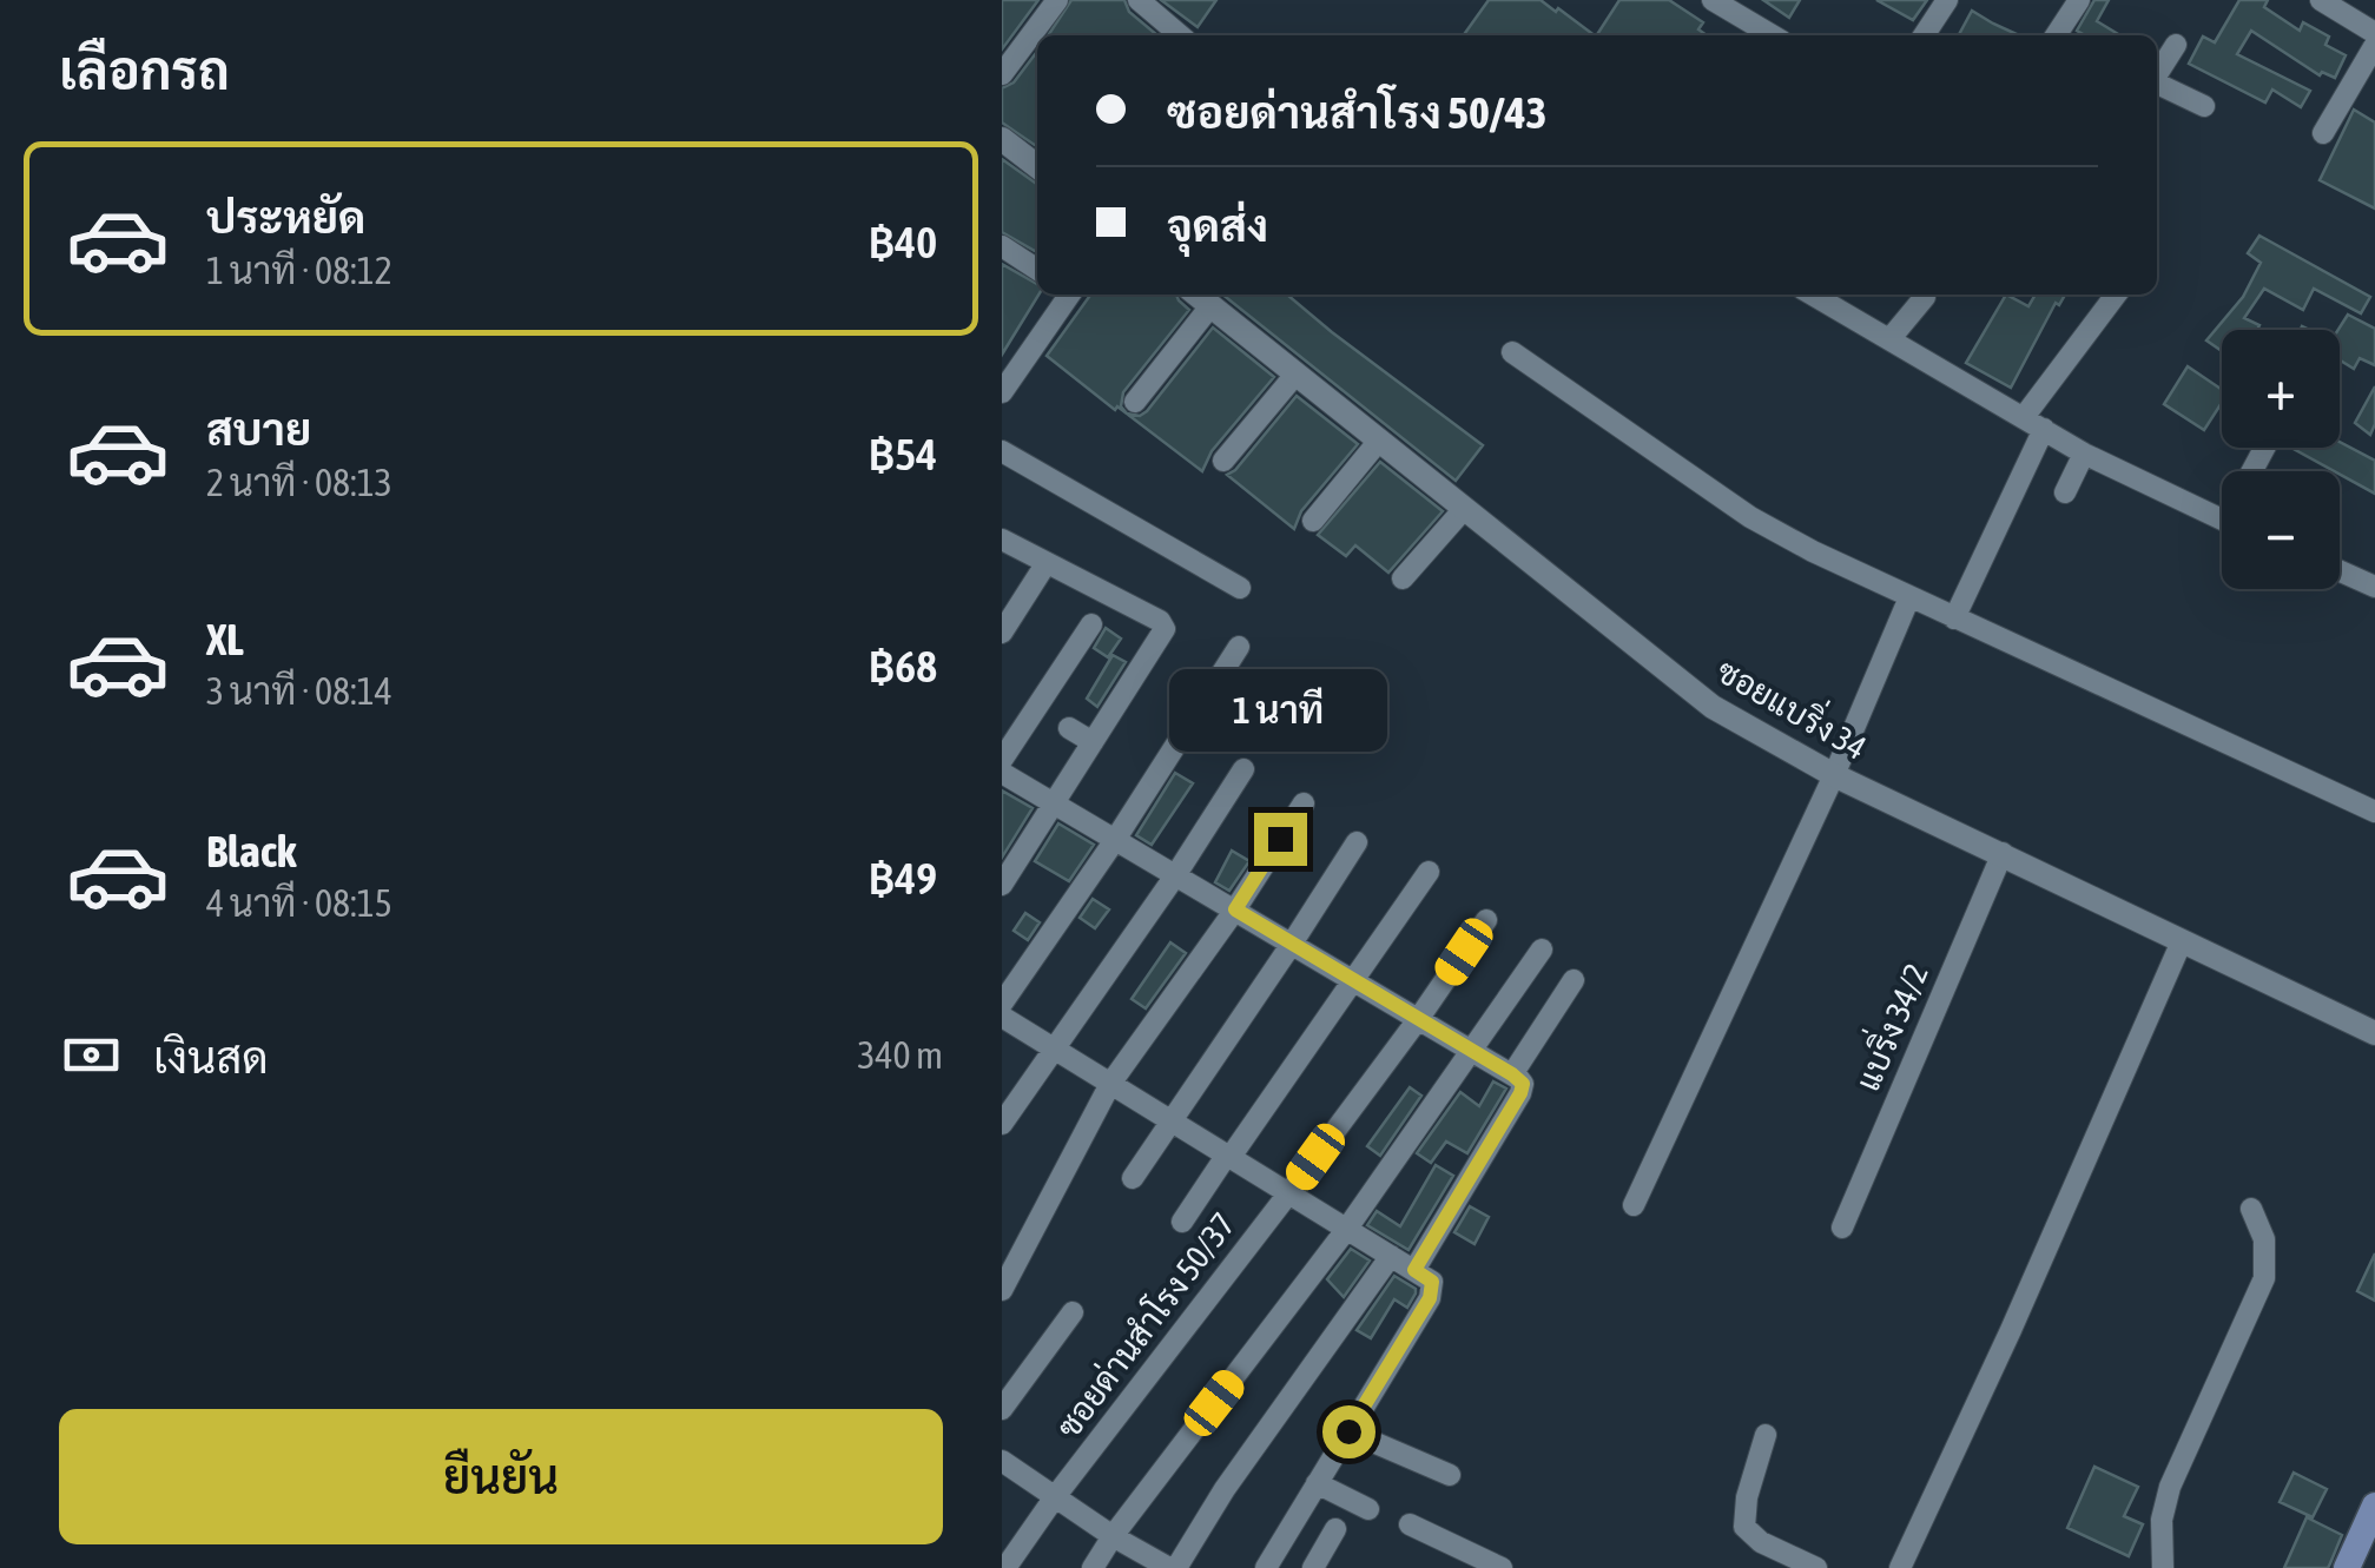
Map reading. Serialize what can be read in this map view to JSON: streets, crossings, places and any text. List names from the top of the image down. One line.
{"streets":{"street":["ซอยแบริ่ง 34","แบริ่ง 34/2","ซอยด่านสำโรง 50/37"]},"crossings":[["ซอยแบริ่ง 34","แบริ่ง 34/2"]],"page":{"heading":"เลือกรถ","banner":["ซอยด่านสำโรง 50/43","จุดส่ง"],"list":[{"name":"ประหยัด","note":"1 นาที · 08:12","value":"฿40"},{"name":"สบาย","note":"2 นาที · 08:13","value":"฿54"},{"name":"XL","note":"3 นาที · 08:14","value":"฿68"},{"name":"Black","note":"4 นาที · 08:15","value":"฿49"}],"map_buttons":["+","−"],"bubble":"1 นาที","pay":["เงินสด","340 m"],"buttons":"ยืนยัน"}}
